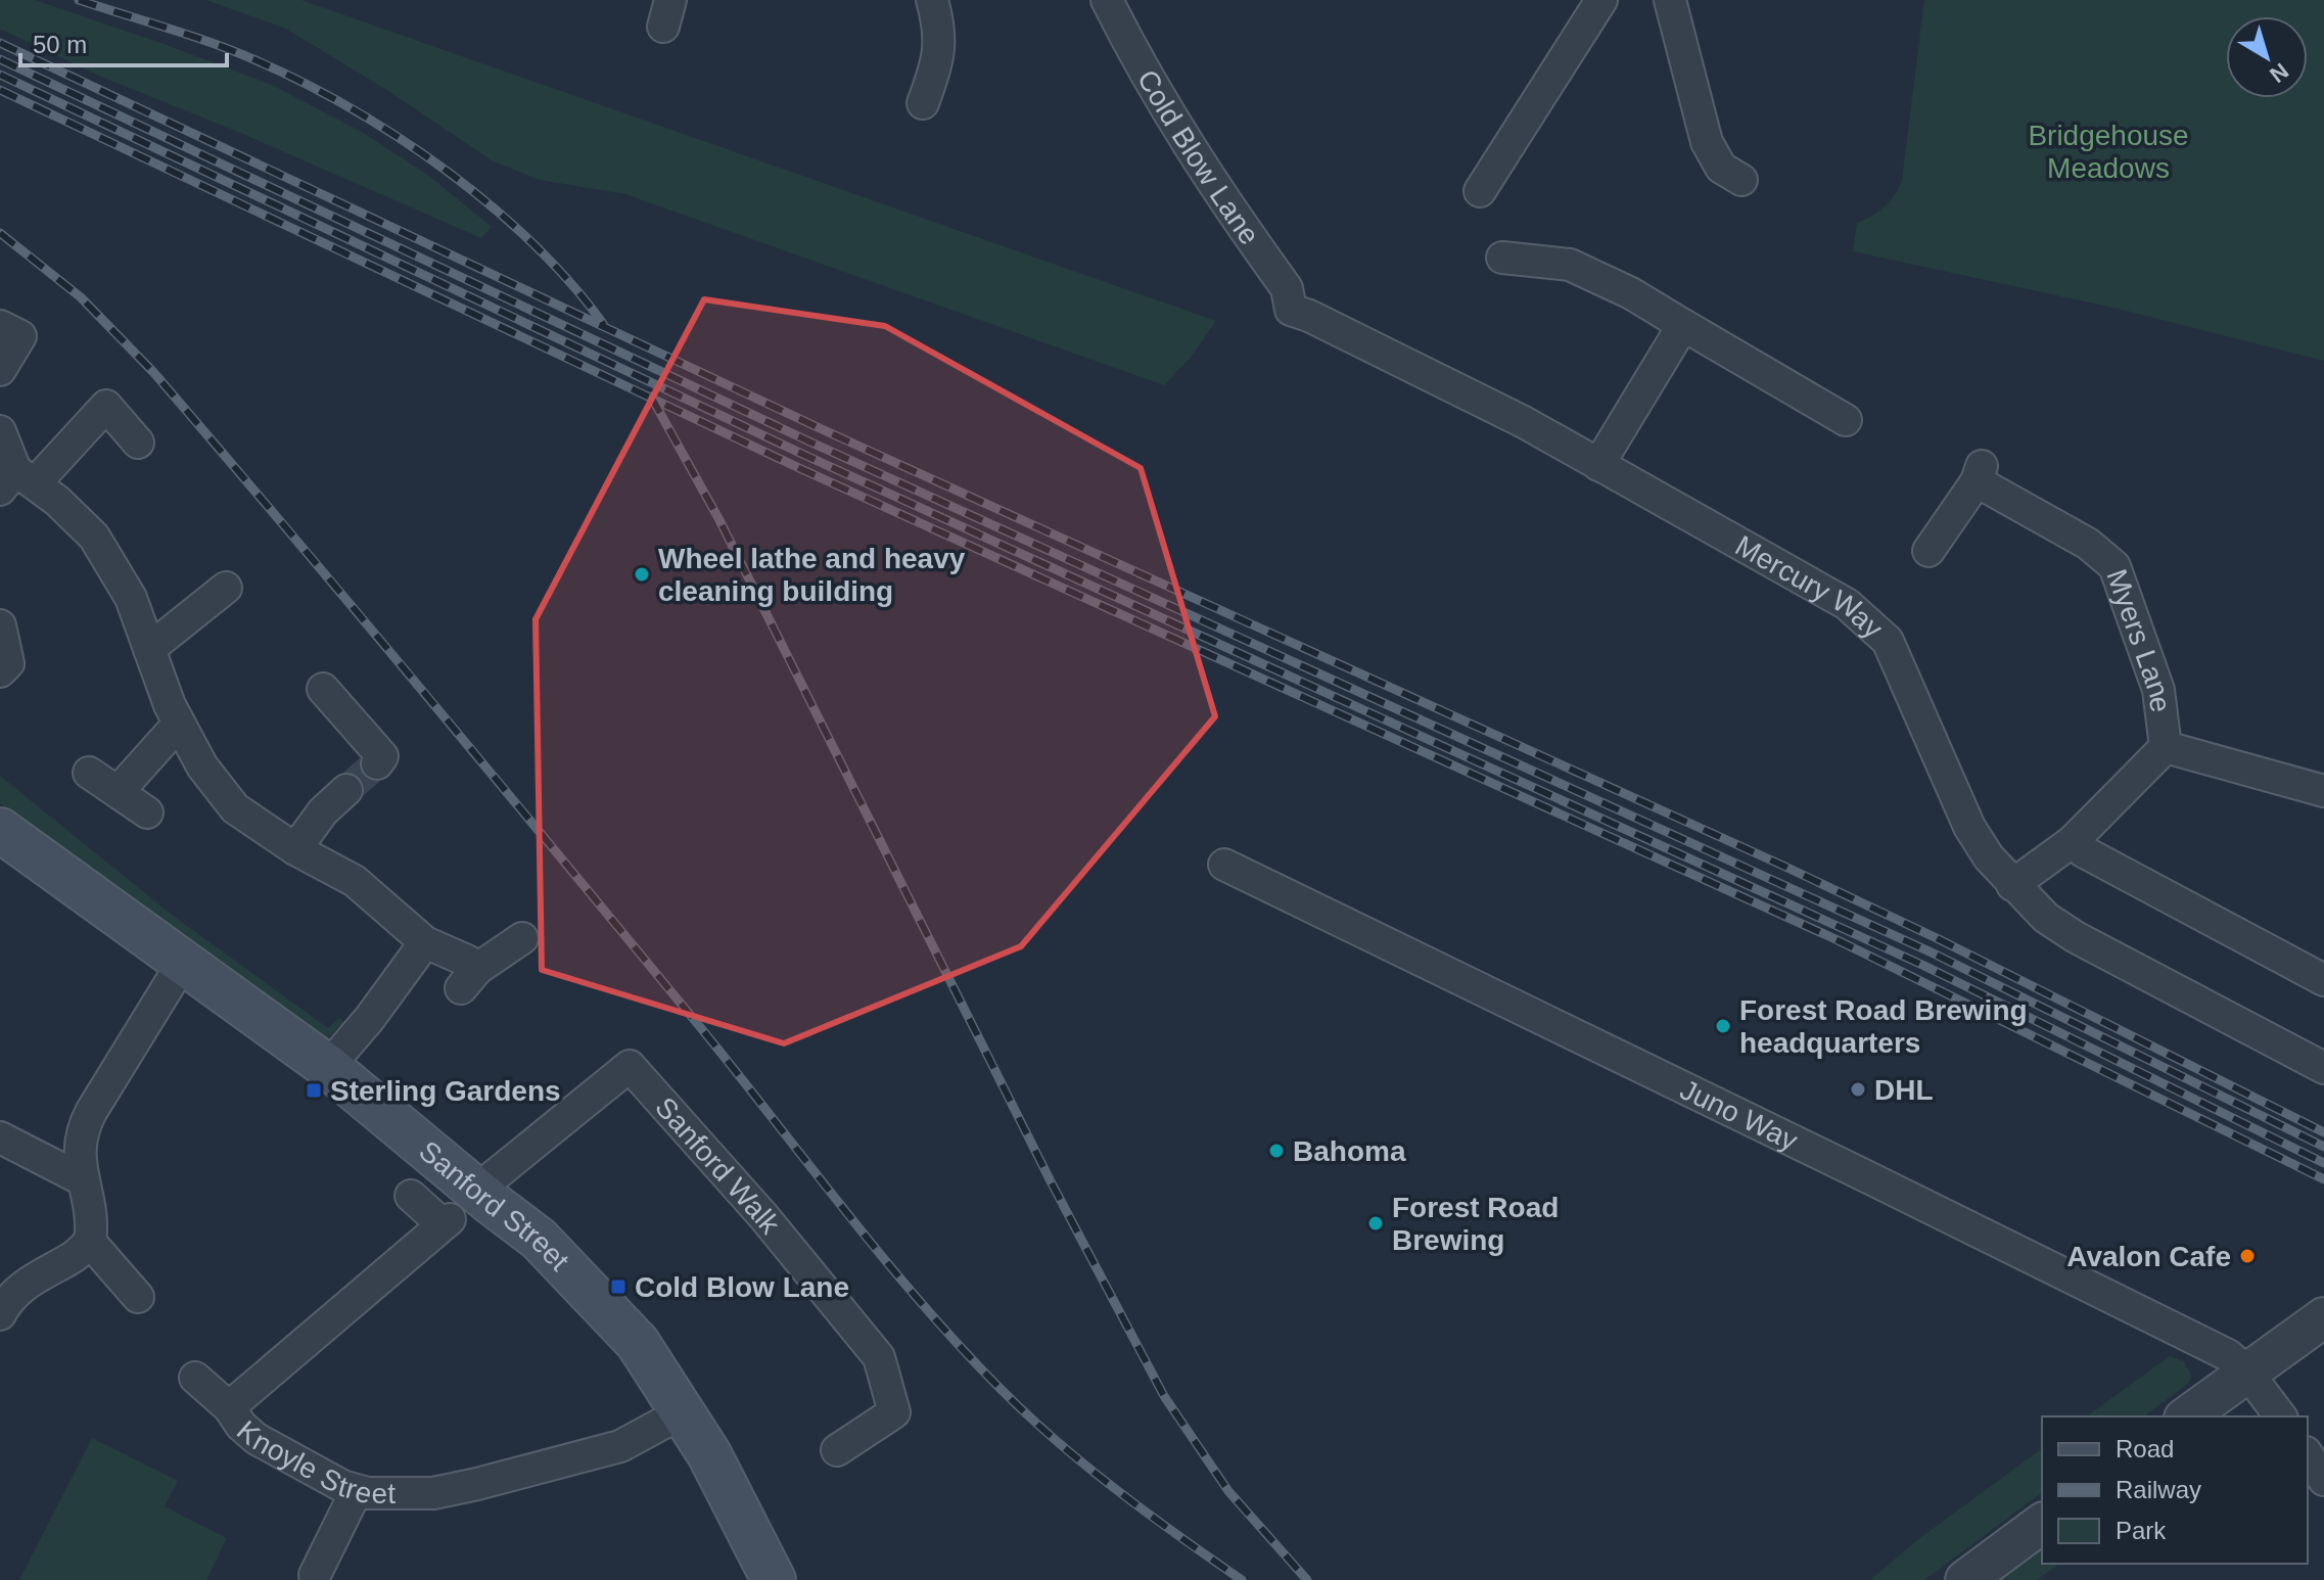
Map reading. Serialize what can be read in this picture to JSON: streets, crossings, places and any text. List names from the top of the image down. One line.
{"streets":{"main road":["Sanford Street"],"street":["Cold Blow Lane","Mercury Way","Myers Lane","Juno Way","Sanford Walk","Knoyle Street"]},"crossings":[["Cold Blow Lane","Mercury Way"],["Mercury Way","Myers Lane"],["Sanford Walk","Sanford Street"],["Sanford Walk","Knoyle Street"],["Sanford Street","Knoyle Street"]],"parks":["Bridgehouse Meadows"],"places":{"other":["Wheel lathe and heavy cleaning building","Forest Road Brewing headquarters","DHL","Bahoma","Forest Road Brewing","Avalon Cafe"],"transit":["Sterling Gardens","Cold Blow Lane"]},"legend":["Road","Railway","Park"],"scale_bar":"50 m","north":"bottom right"}
